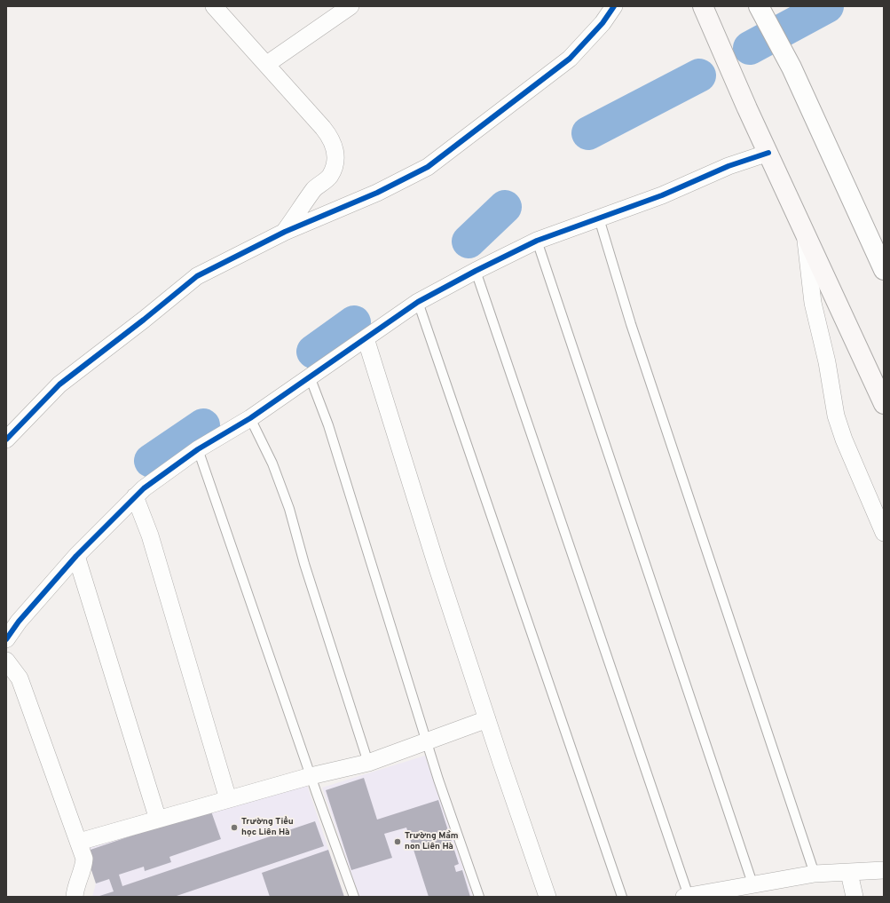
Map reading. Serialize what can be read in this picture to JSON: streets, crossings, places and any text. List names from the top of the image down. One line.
{"places":["Trường Tiểu học Liên Hà","Trường Mầm non Liên Hà"]}
